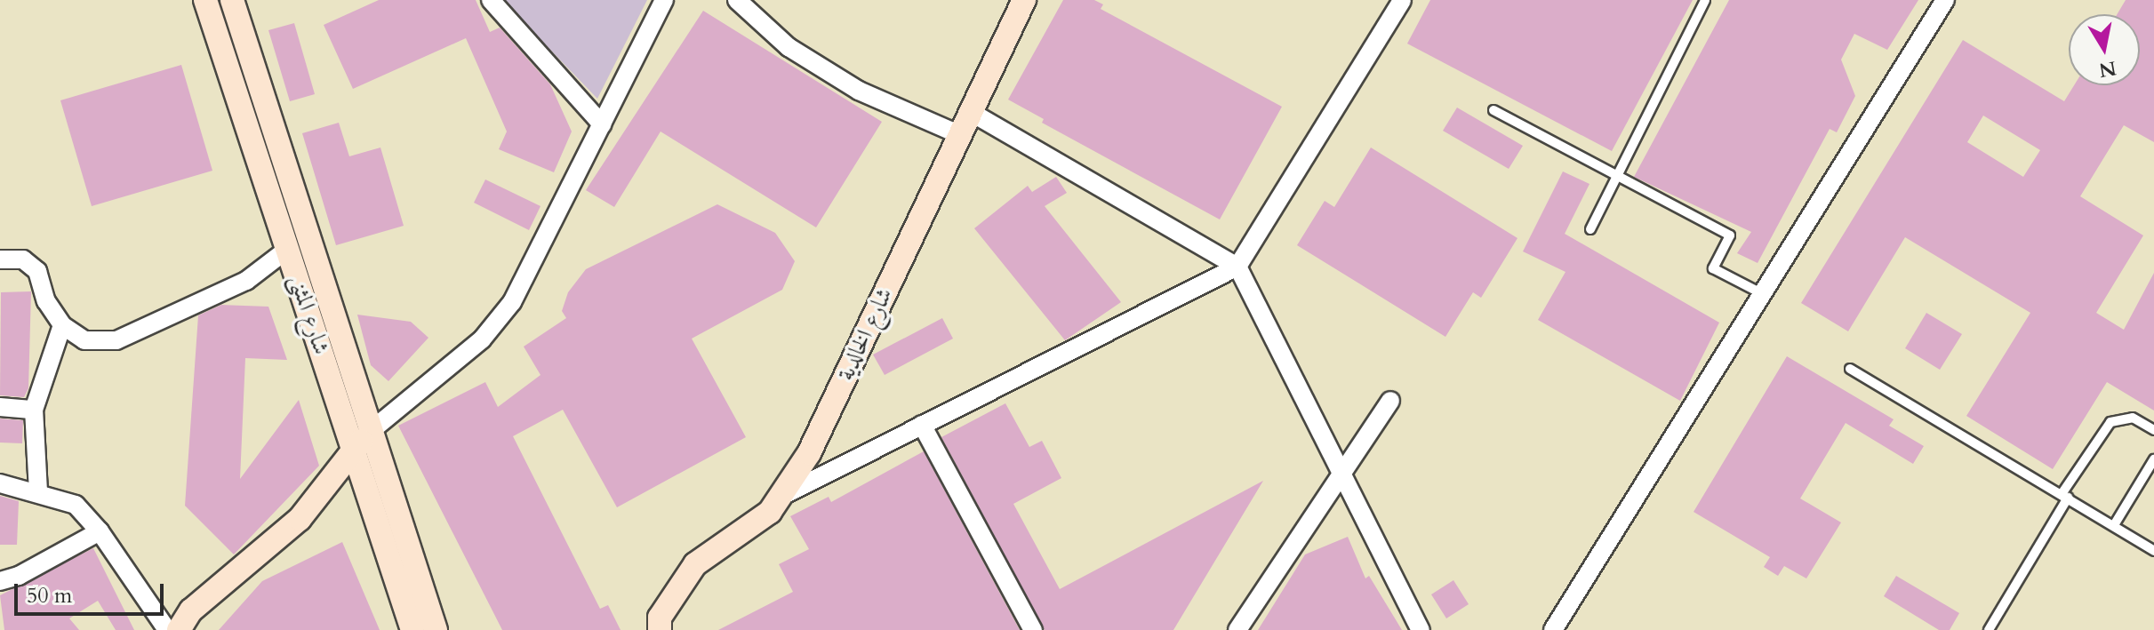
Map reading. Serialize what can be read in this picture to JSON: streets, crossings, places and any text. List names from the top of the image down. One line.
{"streets":{"street":["شارع المثنى","شارع الخالدية"]},"scale_bar":"50 m","north":"bottom"}
